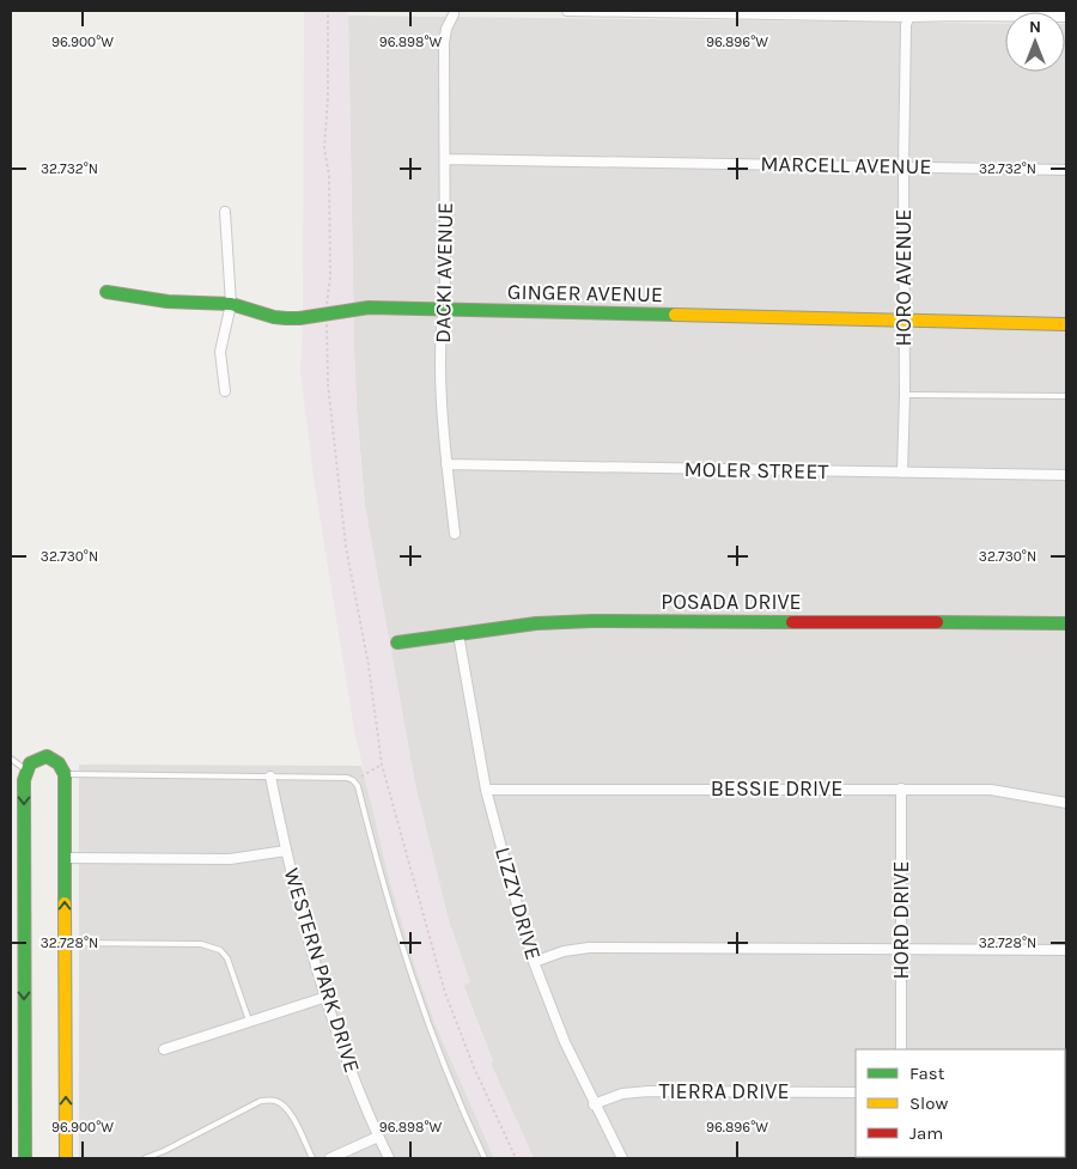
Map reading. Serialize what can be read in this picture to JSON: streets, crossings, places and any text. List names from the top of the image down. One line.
{"streets":{"street":["MARCELL AVENUE","DACKI AVENUE","HORO AVENUE","GINGER AVENUE","MOLER STREET","POSADA DRIVE","BESSIE DRIVE","LIZZY DRIVE","HORD DRIVE","WESTERN PARK DRIVE","TIERRA DRIVE"]},"crossings":[["MARCELL AVENUE","DACKI AVENUE"],["MARCELL AVENUE","HORO AVENUE"],["DACKI AVENUE","GINGER AVENUE"],["DACKI AVENUE","MOLER STREET"],["HORO AVENUE","GINGER AVENUE"],["HORO AVENUE","MOLER STREET"],["POSADA DRIVE","LIZZY DRIVE"],["BESSIE DRIVE","LIZZY DRIVE"],["BESSIE DRIVE","HORD DRIVE"],["LIZZY DRIVE","TIERRA DRIVE"]],"legend":["Fast","Slow","Jam"],"north":"top","coordinates":["96.900°W","96.898°W","96.896°W","32.732°N","32.730°N","32.728°N"]}
